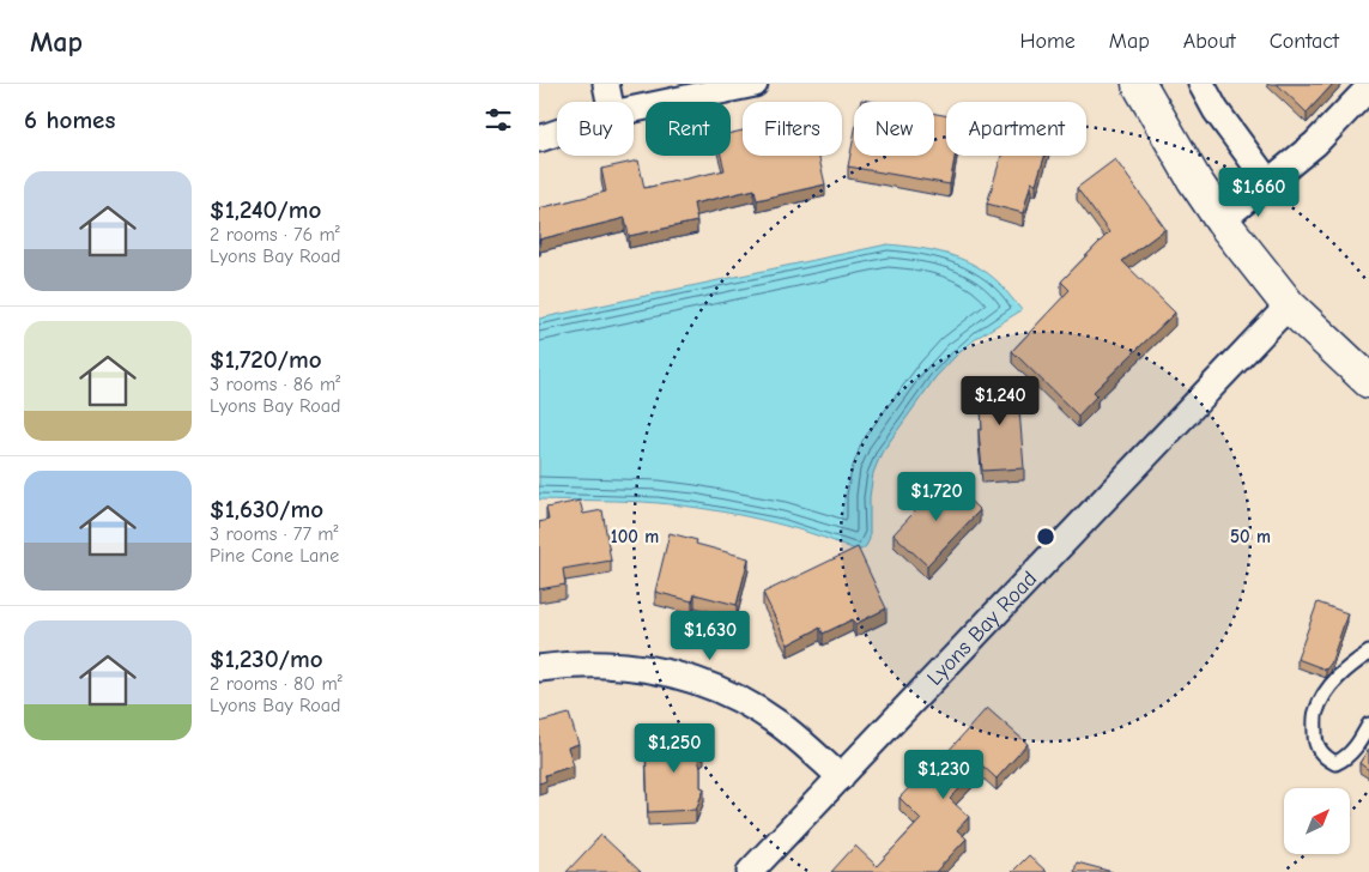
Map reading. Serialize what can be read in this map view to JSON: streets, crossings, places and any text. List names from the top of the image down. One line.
{"streets":{"street":["Lyons Bay Road"]},"north":"top right","page":{"header":"Map","nav":["Home","Map","About","Contact"],"heading":"6 homes","chip":["Buy","Rent","Filters","New","Apartment"],"list":[{"name":"$1,240/mo","note":"2 rooms · 76 m² · Lyons Bay Road"},{"name":"$1,720/mo","note":"3 rooms · 86 m² · Lyons Bay Road"},{"name":"$1,630/mo","note":"3 rooms · 77 m² · Pine Cone Lane"},{"name":"$1,230/mo","note":"2 rooms · 80 m² · Lyons Bay Road"}],"price":["$1,660","$1,240","$1,720","$1,630","$1,250","$1,230"]},"rings":["50 m","100 m"]}
